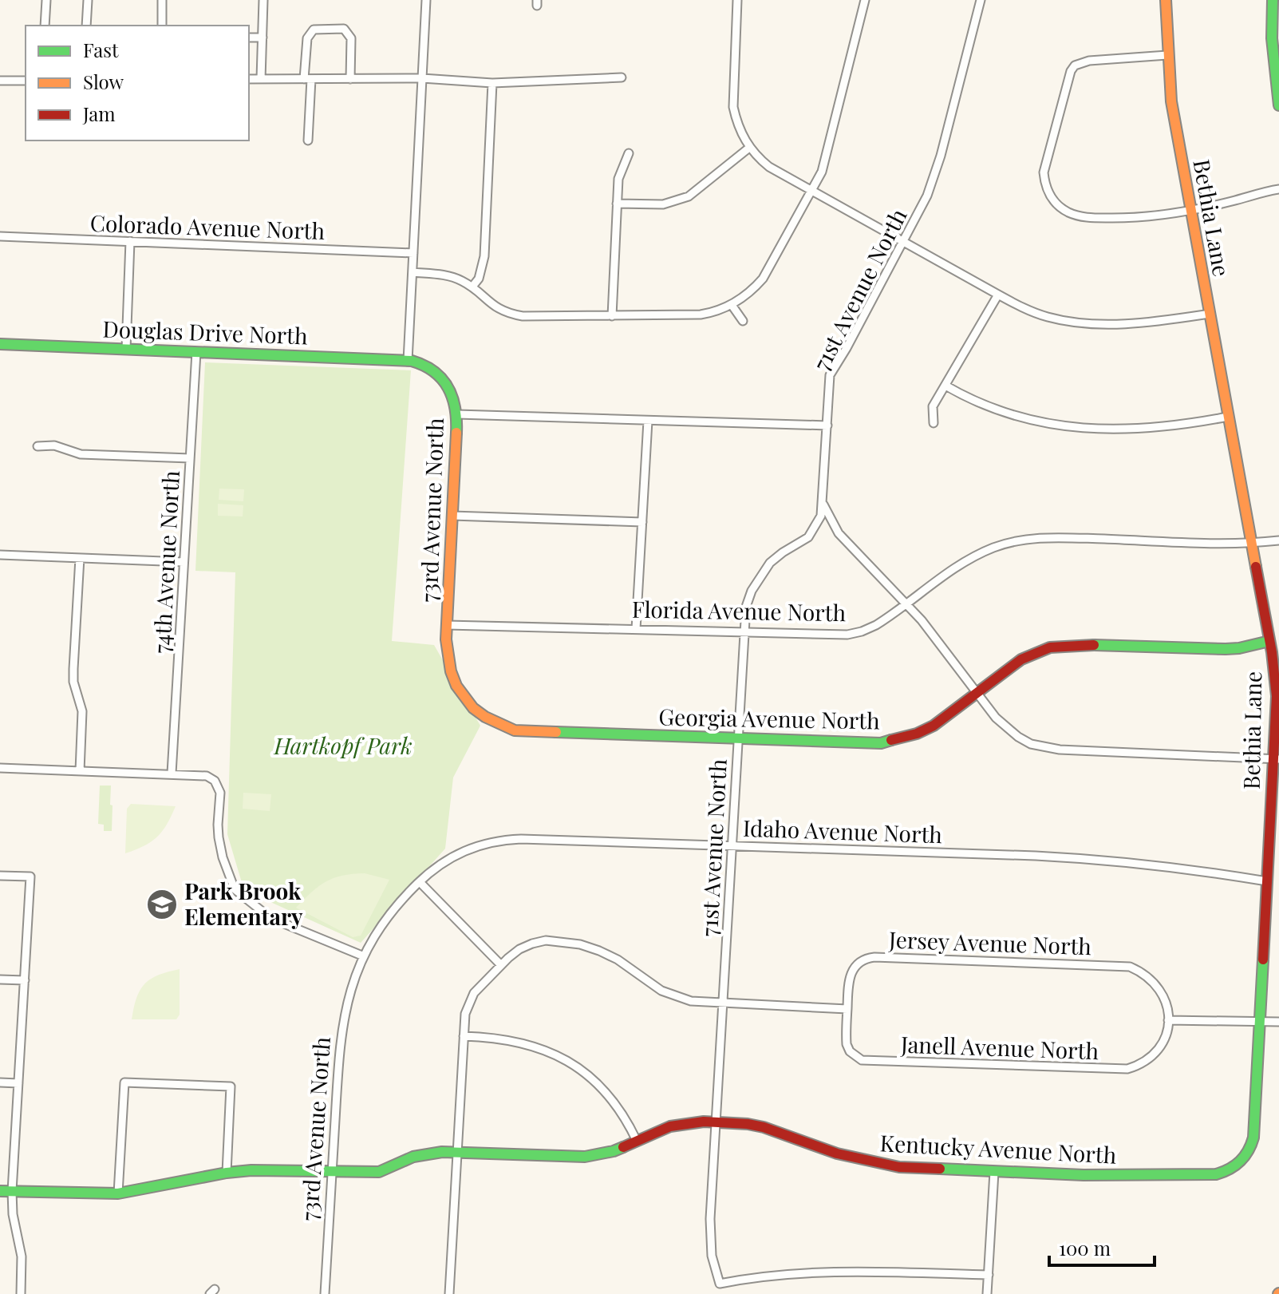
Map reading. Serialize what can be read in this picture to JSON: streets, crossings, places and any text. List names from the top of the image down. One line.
{"streets":{"street":["Bethia Lane","Colorado Avenue North","71st Avenue North","Douglas Drive North","73rd Avenue North","74th Avenue North","Florida Avenue North","Georgia Avenue North","Idaho Avenue North","Jersey Avenue North","Janell Avenue North","Kentucky Avenue North"]},"crossings":[["Bethia Lane","Florida Avenue North"],["Bethia Lane","Idaho Avenue North"],["Bethia Lane","Kentucky Avenue North"],["71st Avenue North","Florida Avenue North"],["71st Avenue North","Georgia Avenue North"],["71st Avenue North","Idaho Avenue North"],["71st Avenue North","Kentucky Avenue North"],["Douglas Drive North","73rd Avenue North"],["Douglas Drive North","74th Avenue North"],["73rd Avenue North","Florida Avenue North"],["73rd Avenue North","Georgia Avenue North"],["73rd Avenue North","Idaho Avenue North"],["73rd Avenue North","Kentucky Avenue North"],["Jersey Avenue North","Janell Avenue North"]],"parks":["Hartkopf Park"],"places":{"school or university":["Park Brook Elementary"]},"legend":["Fast","Slow","Jam"],"scale_bar":"100 m"}
